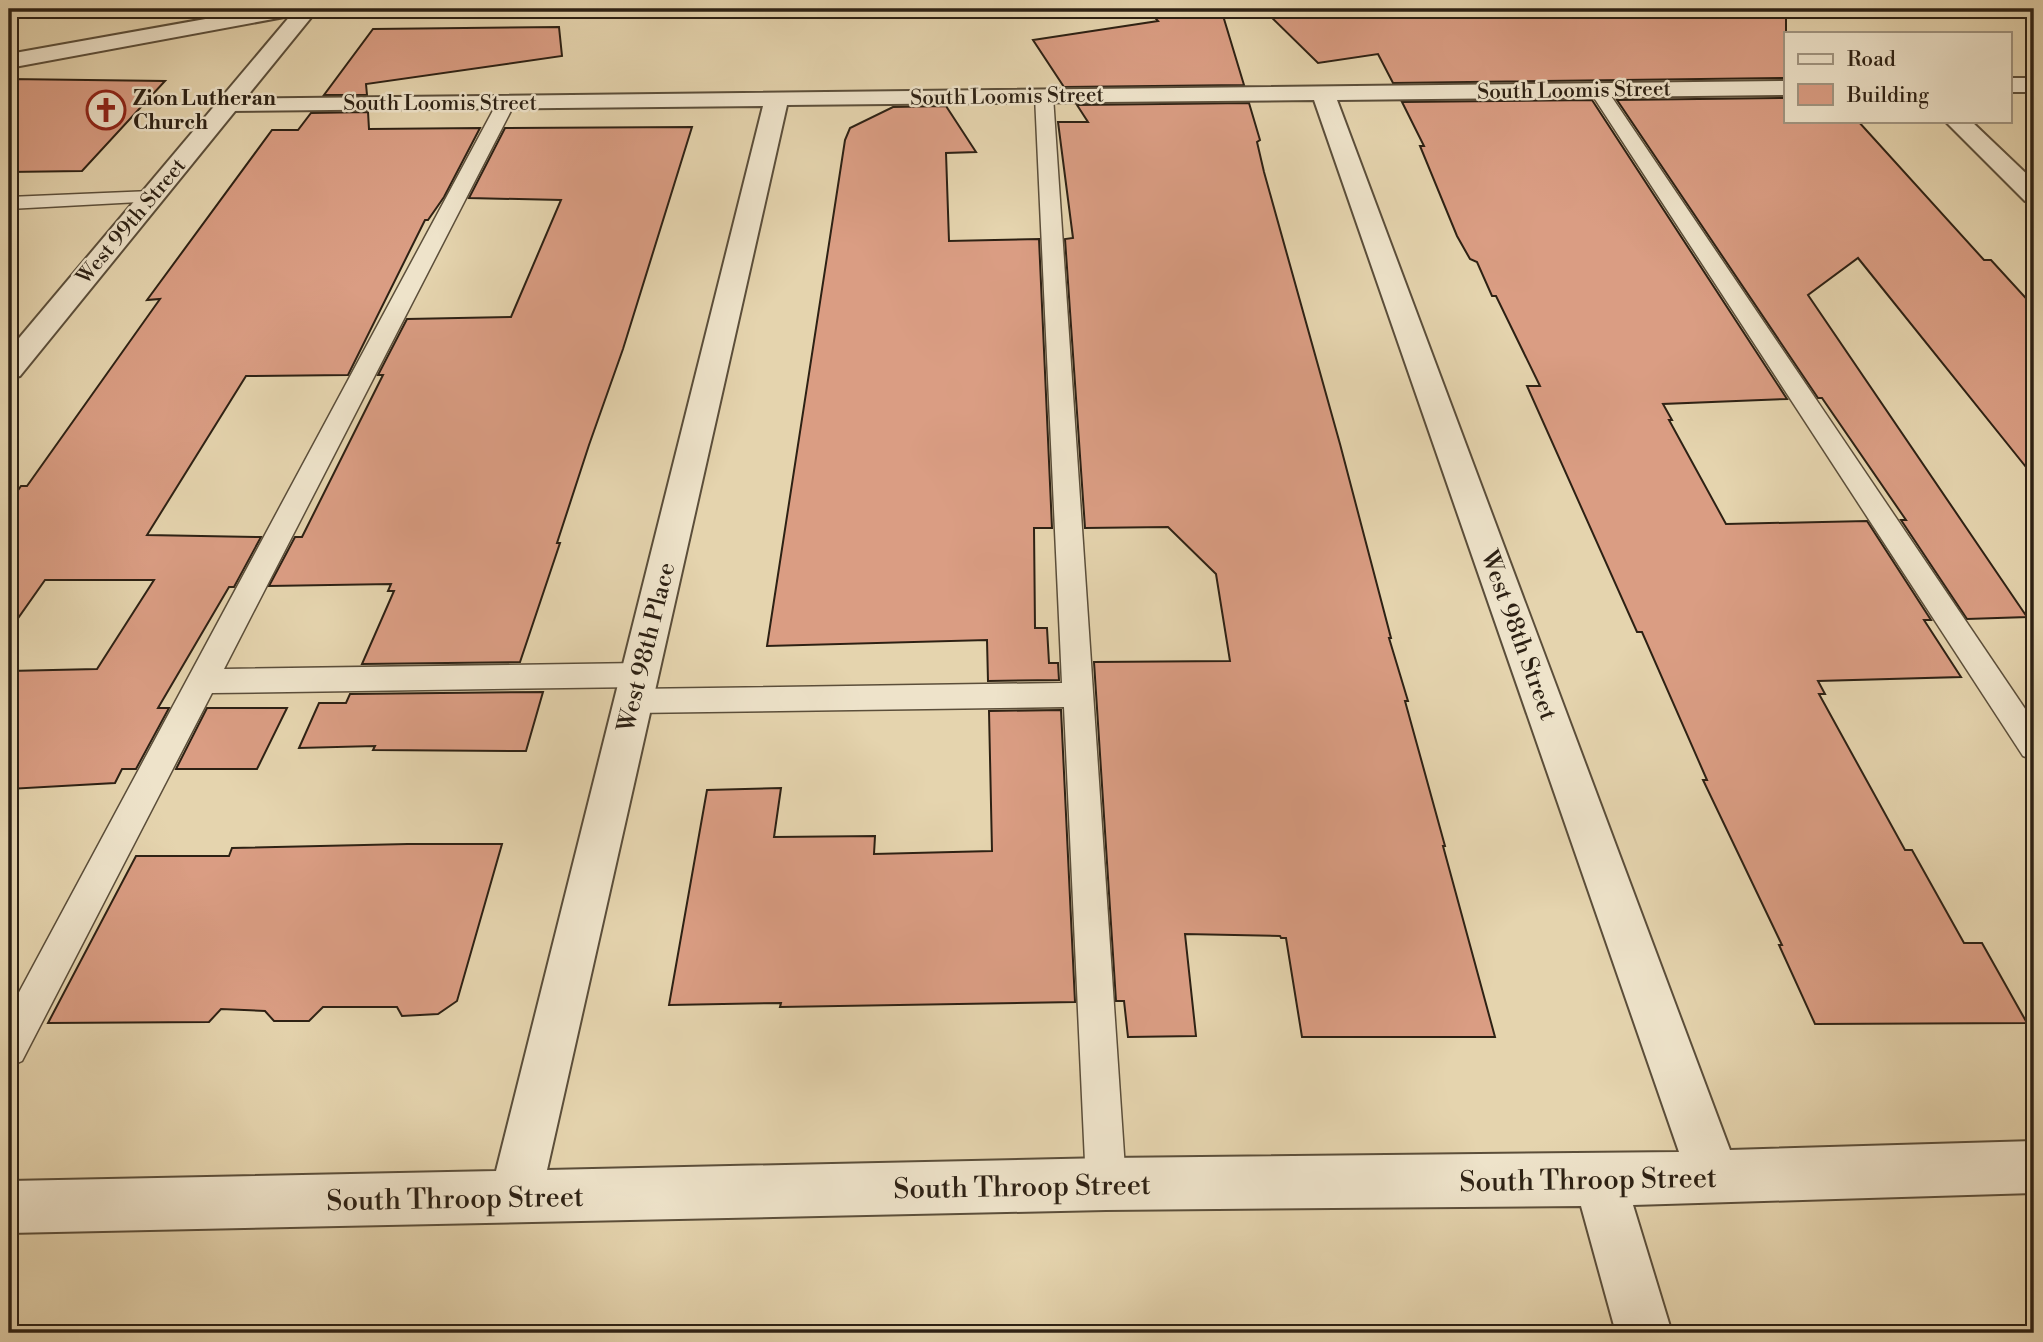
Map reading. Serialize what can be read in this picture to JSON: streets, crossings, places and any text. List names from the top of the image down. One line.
{"streets":{"street":["South Loomis Street","West 99th Street","West 98th Street","West 98th Place","South Throop Street"]},"crossings":[["South Loomis Street","West 99th Street"],["South Loomis Street","West 98th Street"],["South Loomis Street","West 98th Place"],["West 98th Street","South Throop Street"],["West 98th Place","South Throop Street"]],"places":{"church":["Zion Lutheran Church"]},"legend":["Road","Building"]}
